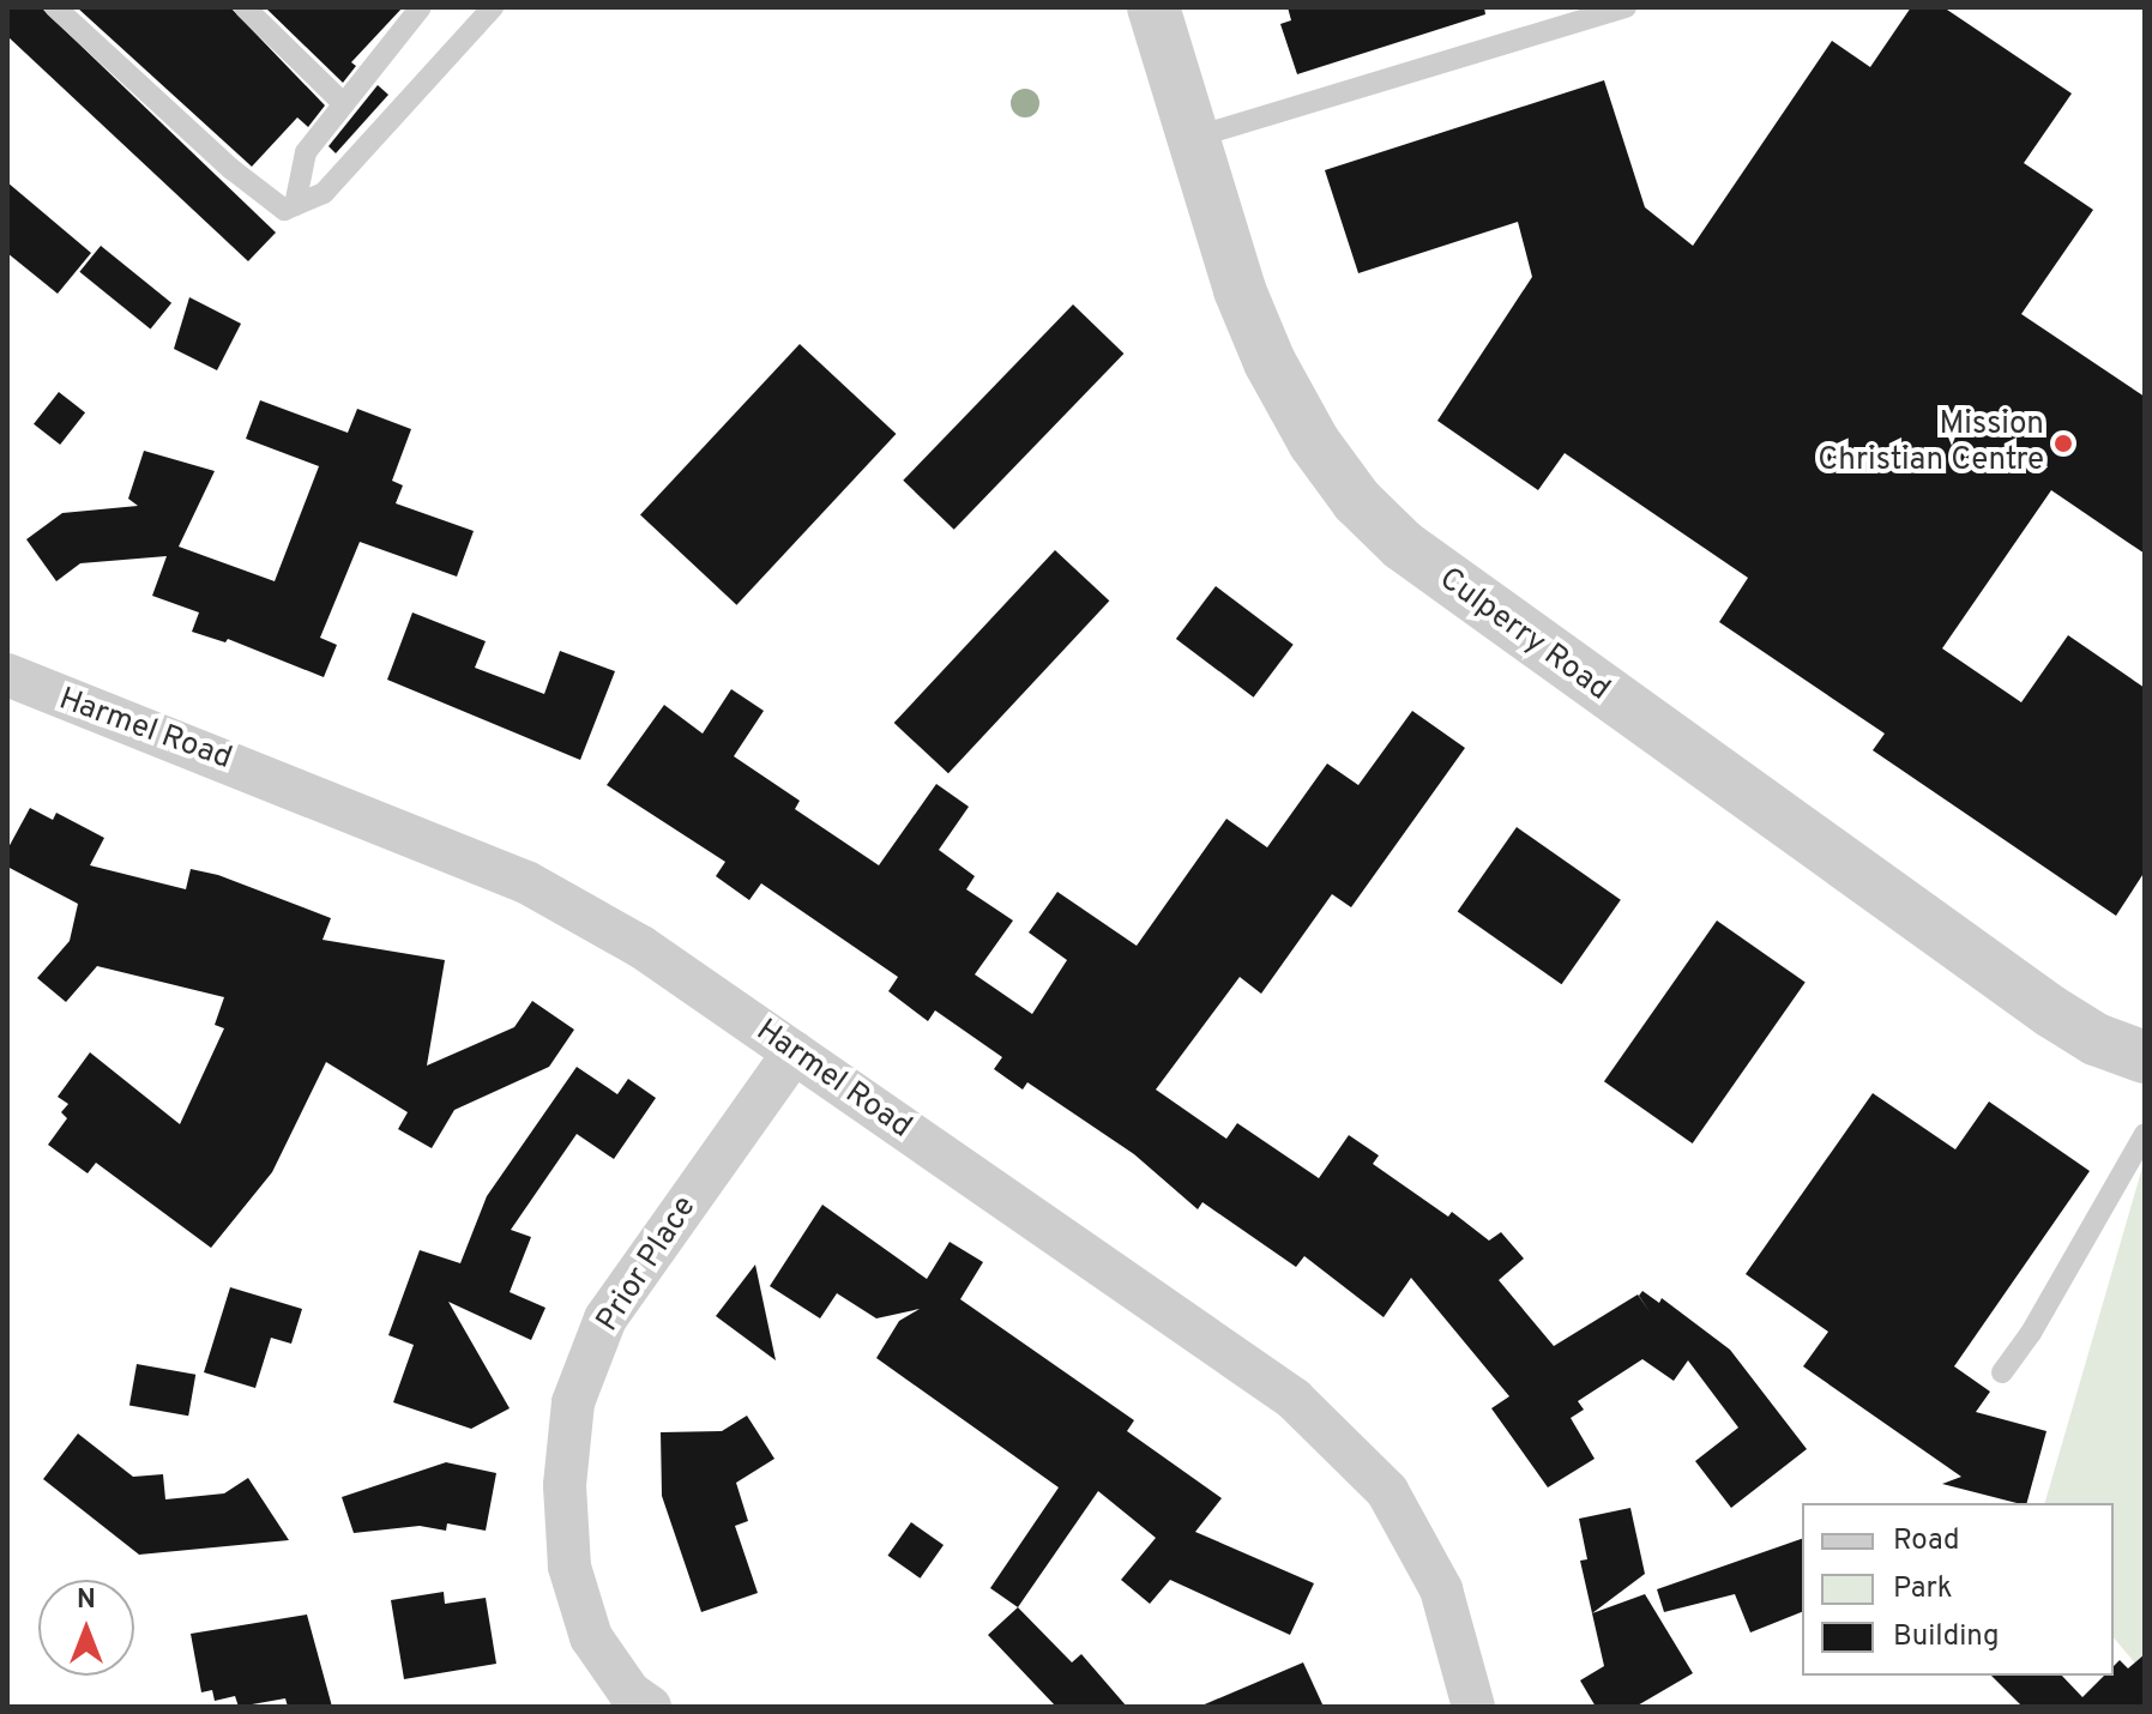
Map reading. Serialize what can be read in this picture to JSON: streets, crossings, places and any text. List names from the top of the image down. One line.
{"streets":{"street":["Culperry Road","Harmel Road","Prior Place"]},"crossings":[["Harmel Road","Prior Place"]],"places":["Mission Christian Centre"],"legend":["Road","Park","Building"],"north":"top"}
